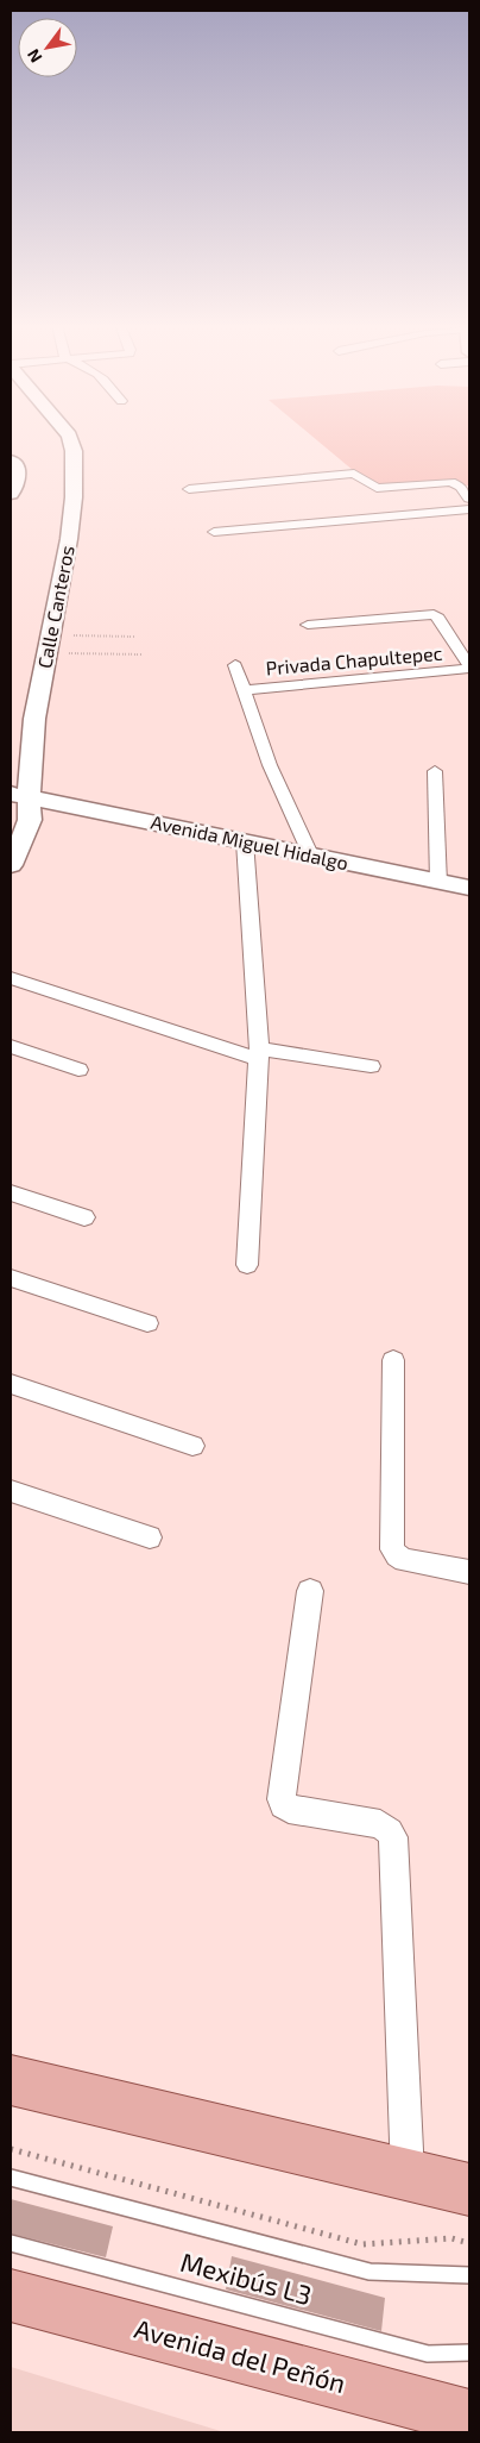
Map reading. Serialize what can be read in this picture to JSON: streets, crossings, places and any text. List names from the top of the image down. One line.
{"streets":{"main road":["Avenida del Peñón"],"street":["Calle Canteros","Privada Chapultepec","Avenida Miguel Hidalgo"],"lane":["Mexibús L3"]},"crossings":[["Calle Canteros","Avenida Miguel Hidalgo"],["Privada Chapultepec","Avenida Miguel Hidalgo"]],"north":"bottom left"}
